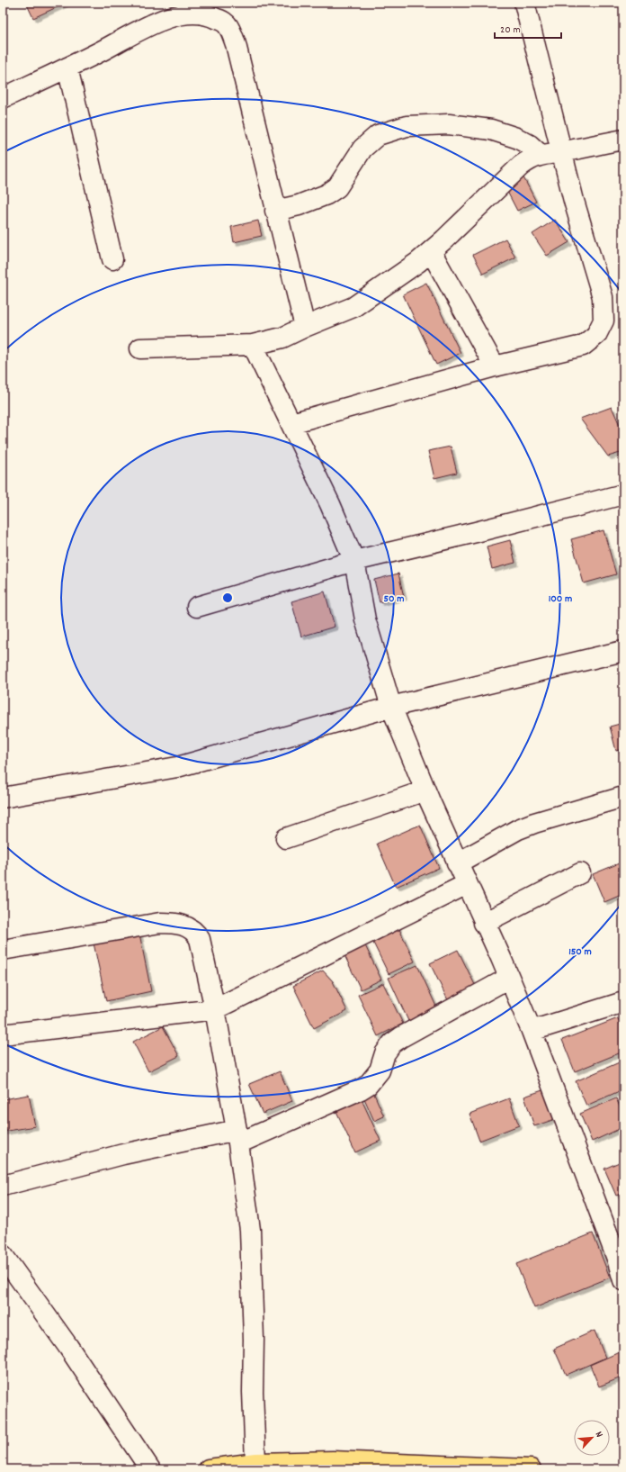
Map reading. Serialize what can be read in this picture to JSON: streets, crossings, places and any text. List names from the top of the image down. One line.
{"scale_bar":"20 m","north":"top right","rings":["50 m","100 m","150 m"]}
